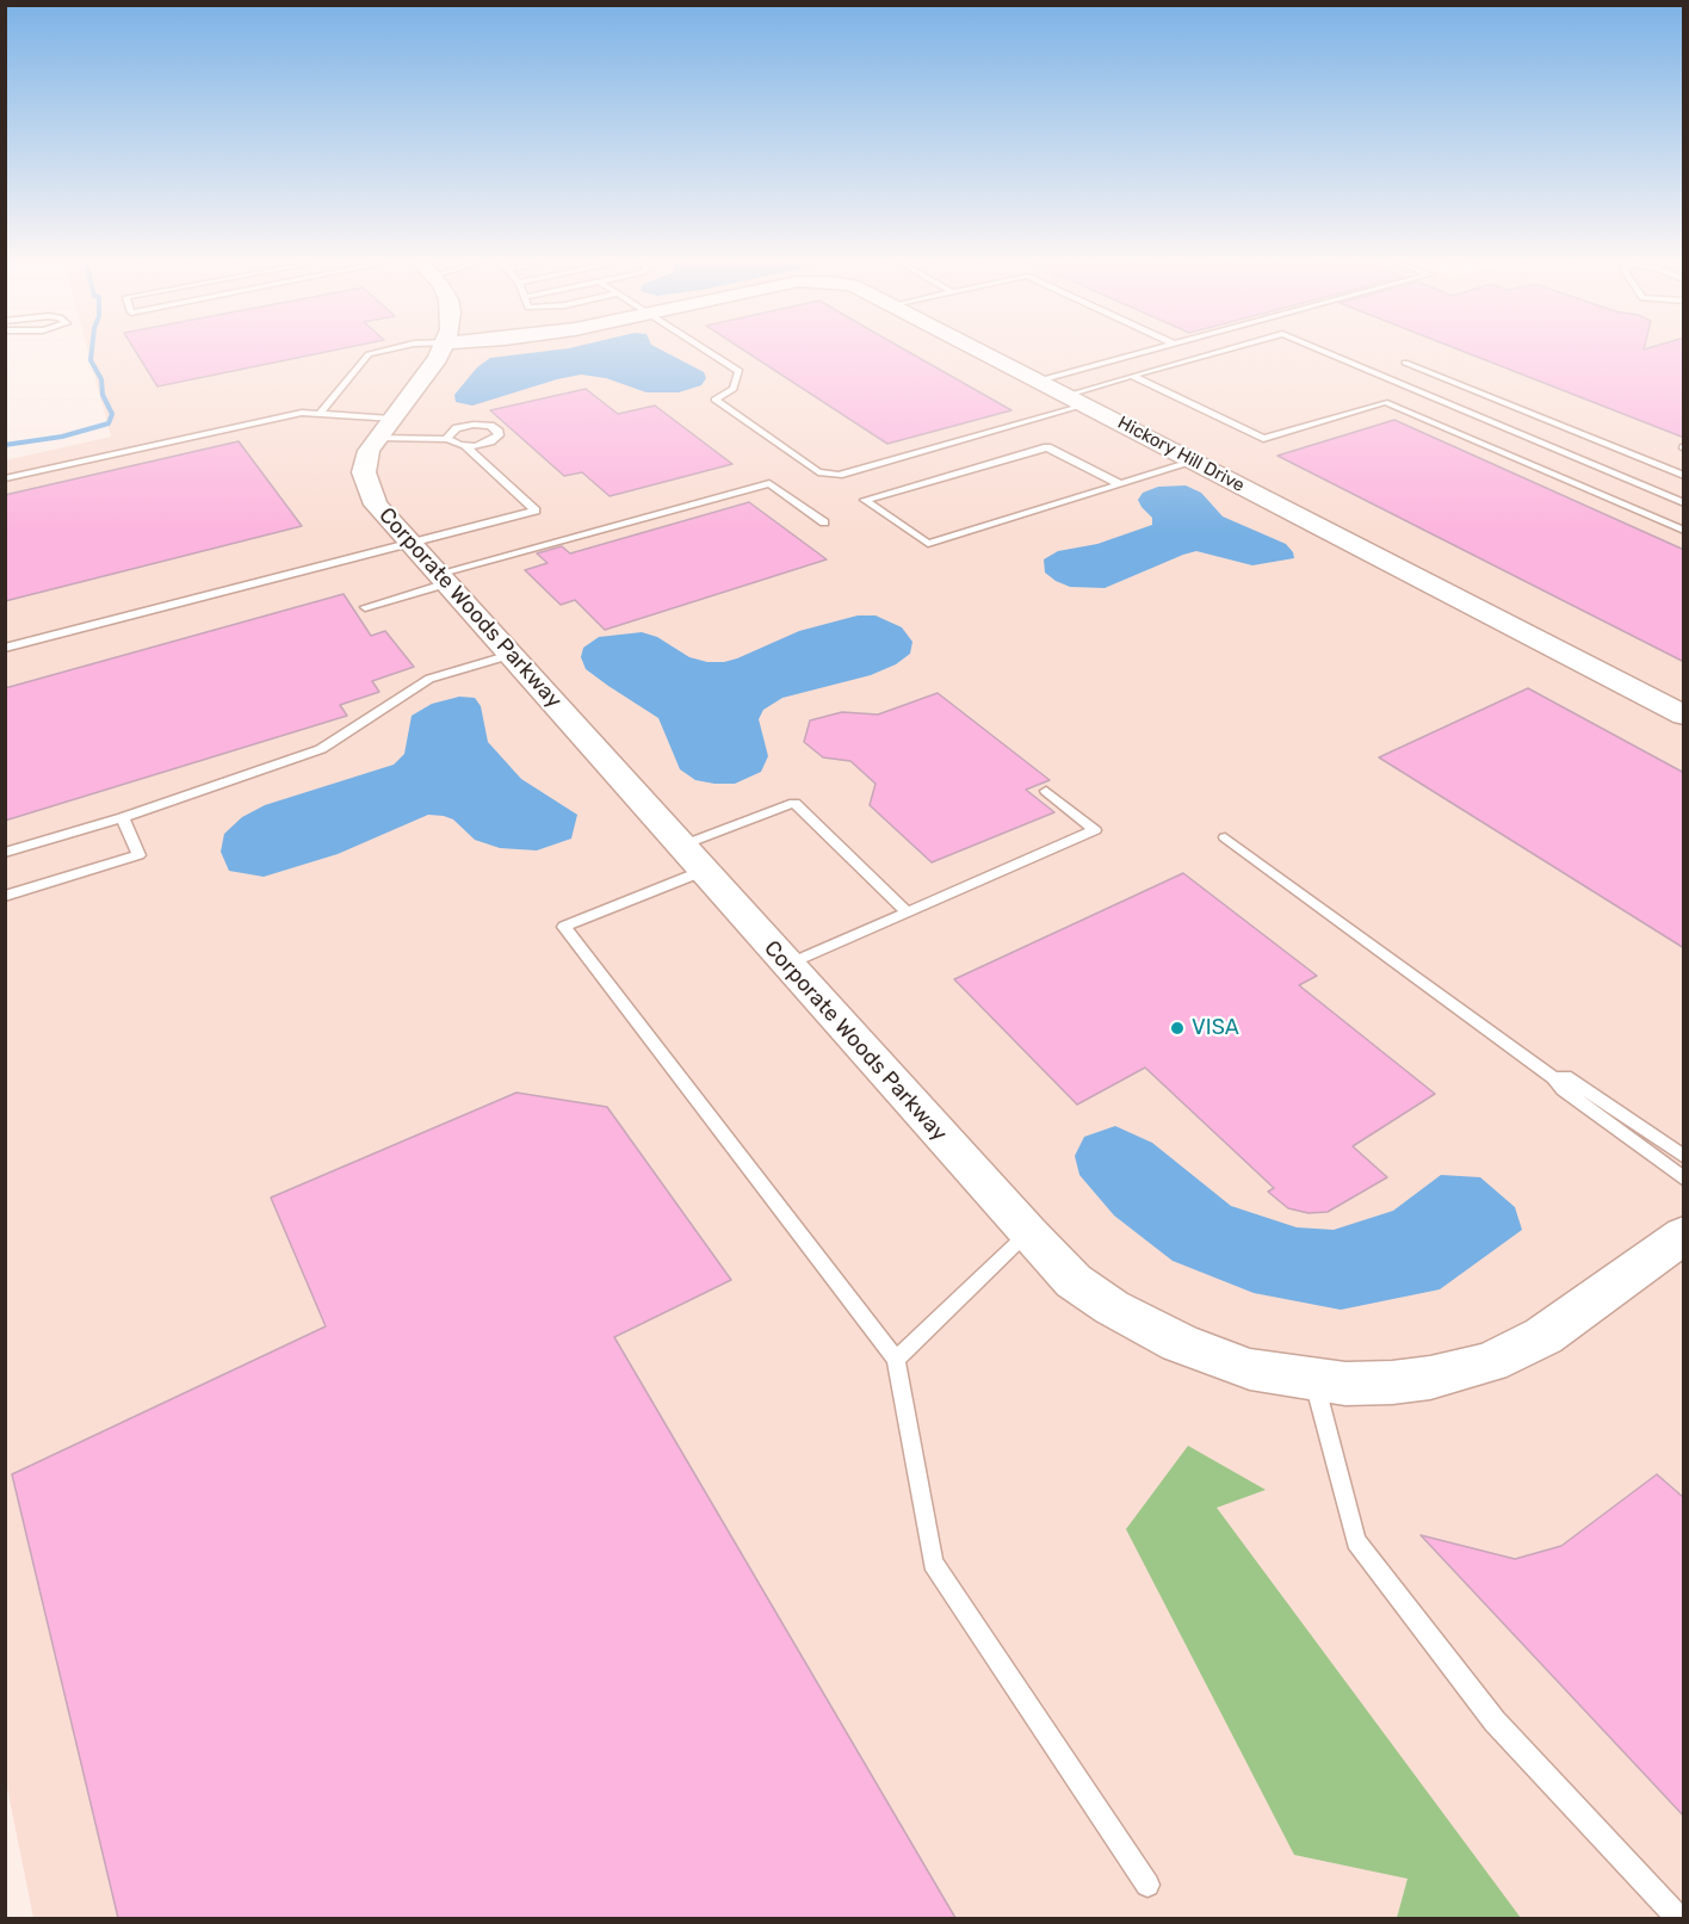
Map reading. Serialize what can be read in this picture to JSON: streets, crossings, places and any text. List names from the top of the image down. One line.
{"streets":{"street":["Hickory Hill Drive","Corporate Woods Parkway"]},"places":["VISA"]}
